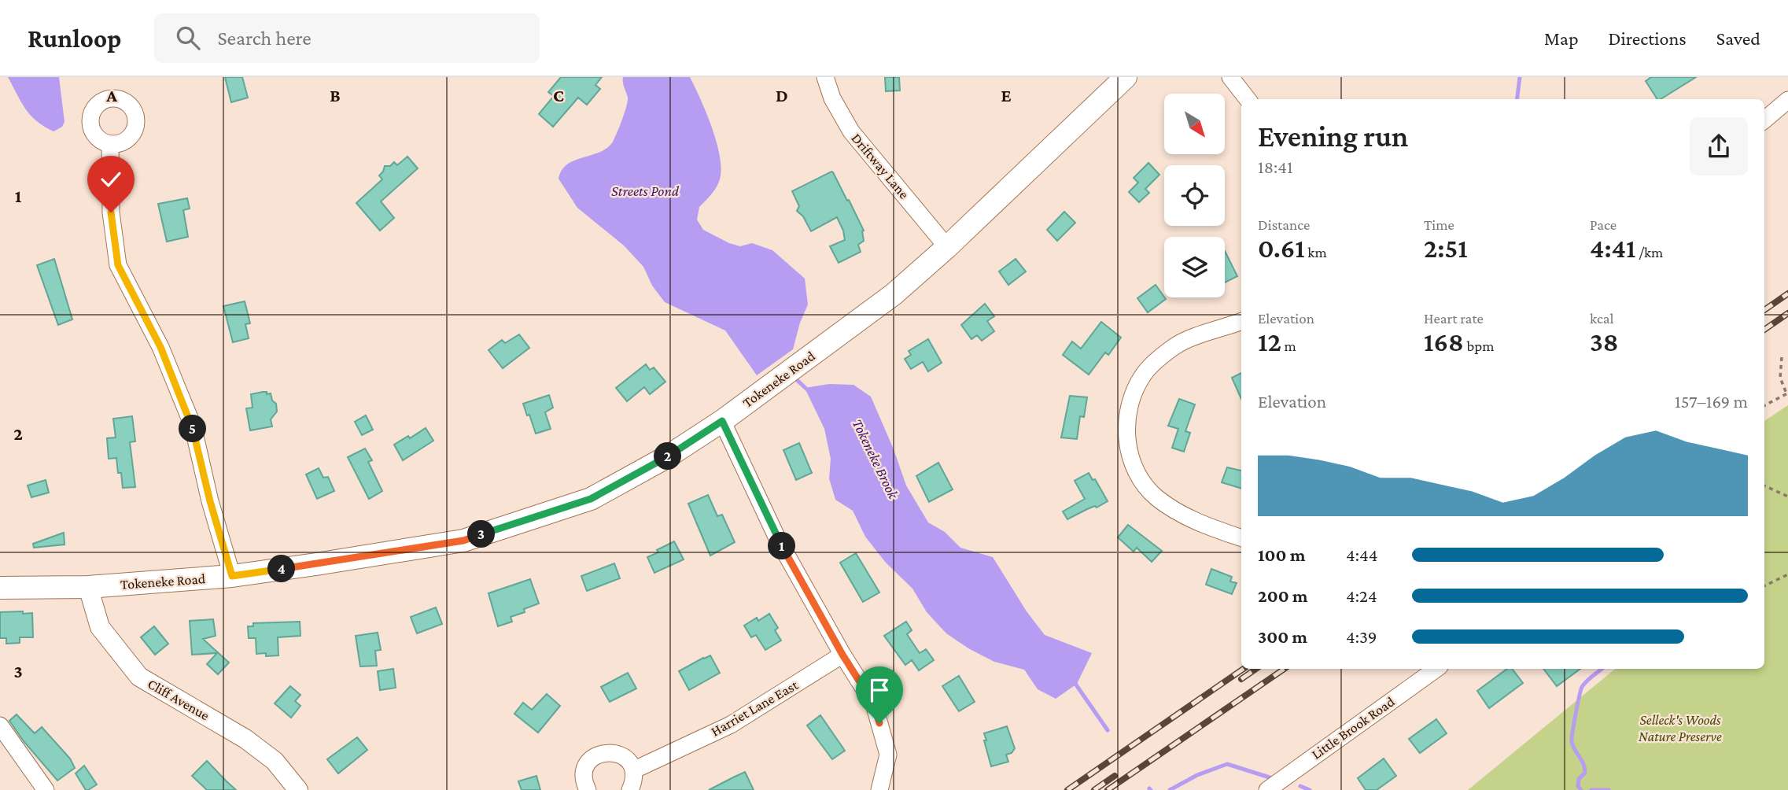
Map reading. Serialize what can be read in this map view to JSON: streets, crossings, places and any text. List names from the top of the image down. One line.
{"streets":{"main road":["Tokeneke Road"],"street":["Driftway Lane","Cliff Avenue","Harriet Lane East","Little Brook Road"]},"crossings":[["Driftway Lane","Tokeneke Road"],["Tokeneke Road","Cliff Avenue"]],"water":["Streets Pond","Tokeneke Brook"],"parks":["Selleck's Woods Nature Preserve"],"north":"bottom right","page":{"header":"Runloop","search":"Search here","nav":["Map","Directions","Saved"],"heading":["Evening run","18:41"],"stats":[["Distance","0.61 km"],["Time","2:51"],["Pace","4:41 /km"],["Elevation","12 m"],["Heart rate","168 bpm"],["kcal","38"]],"chart":["Elevation","157–169 m"],"pins":["5","2","3","1","4"],"list":[{"name":"100 m","note":"4:44"},{"name":"200 m","note":"4:24"},{"name":"300 m","note":"4:39"}]},"grid":{"columns":["A","B","C","D","E"],"rows":["1","2","3"]}}
